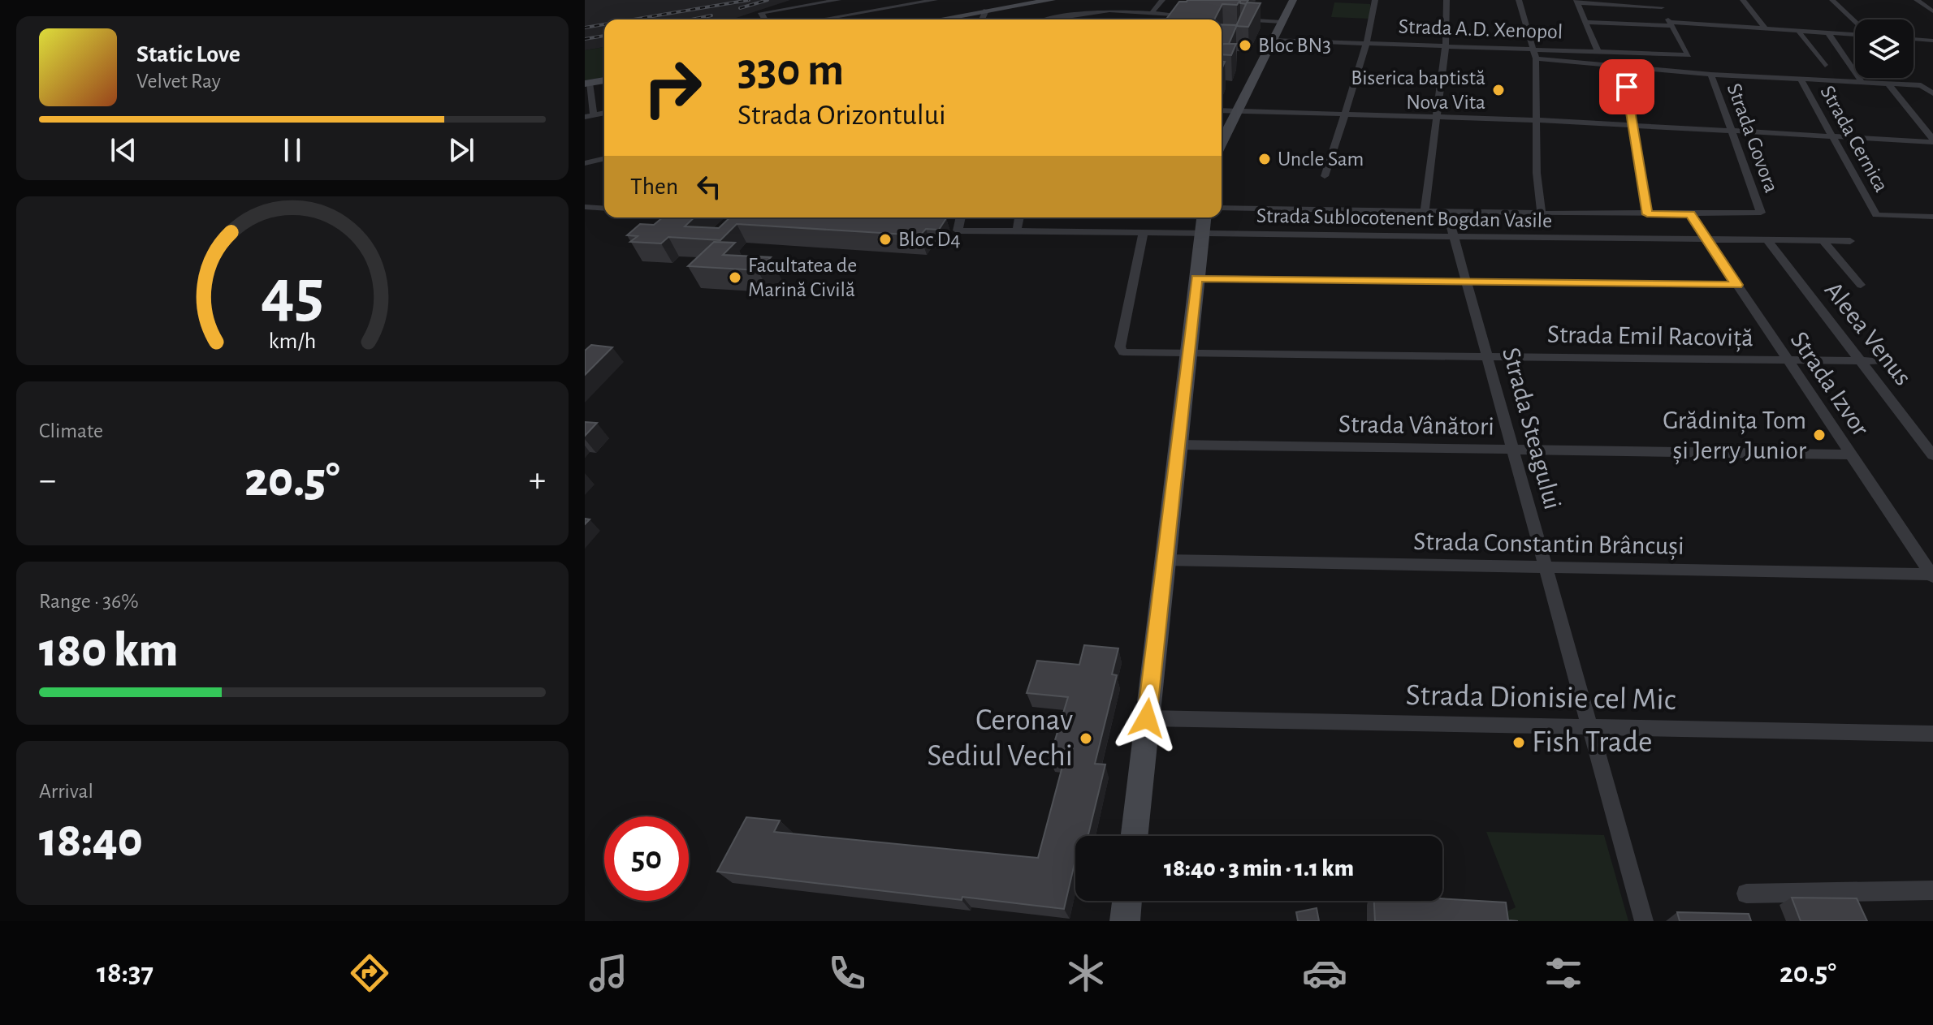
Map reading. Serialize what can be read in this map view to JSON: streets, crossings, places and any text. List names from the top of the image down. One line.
{"streets":{"street":["Strada A.D. Xenopol","Strada Govora","Strada Cernica","Strada Sublocotenent Bogdan Vasile","Aleea Venus","Strada Emil Racoviță","Strada Izvor","Strada Vânători","Strada Steagului","Strada Constantin Brâncuși","Strada Dionisie cel Mic"]},"crossings":[["Strada Govora","Strada Izvor"],["Strada Sublocotenent Bogdan Vasile","Aleea Venus"],["Strada Sublocotenent Bogdan Vasile","Strada Emil Racoviță"],["Strada Sublocotenent Bogdan Vasile","Strada Izvor"],["Strada Sublocotenent Bogdan Vasile","Strada Steagului"],["Aleea Venus","Strada Emil Racoviță"],["Strada Emil Racoviță","Strada Izvor"],["Strada Emil Racoviță","Strada Steagului"],["Strada Izvor","Strada Vânători"],["Strada Izvor","Strada Constantin Brâncuși"],["Strada Vânători","Strada Steagului"],["Strada Steagului","Strada Constantin Brâncuși"],["Strada Steagului","Strada Dionisie cel Mic"]],"places":["Bloc BN3","Biserica baptistă Nova Vita","Uncle Sam","Bloc D4","Facultatea de Marină Civilă","Grădinița Tom și Jerry Junior","Ceronav Sediul Vechi","Fish Trade"],"page":{"turn":["330 m","Strada Orizontului"],"song":["Static Love","Velvet Ray"],"then":"Then","tile":["Climate",["Range · 36%","180 km"],["Arrival","18:40"]],"heat":["−","20.5°","+"],"limit":"50","trip":"18:40 · 3 min · 1.1 km","tabs":["18:37","20.5°"],"gauge":["45","km/h"]}}
